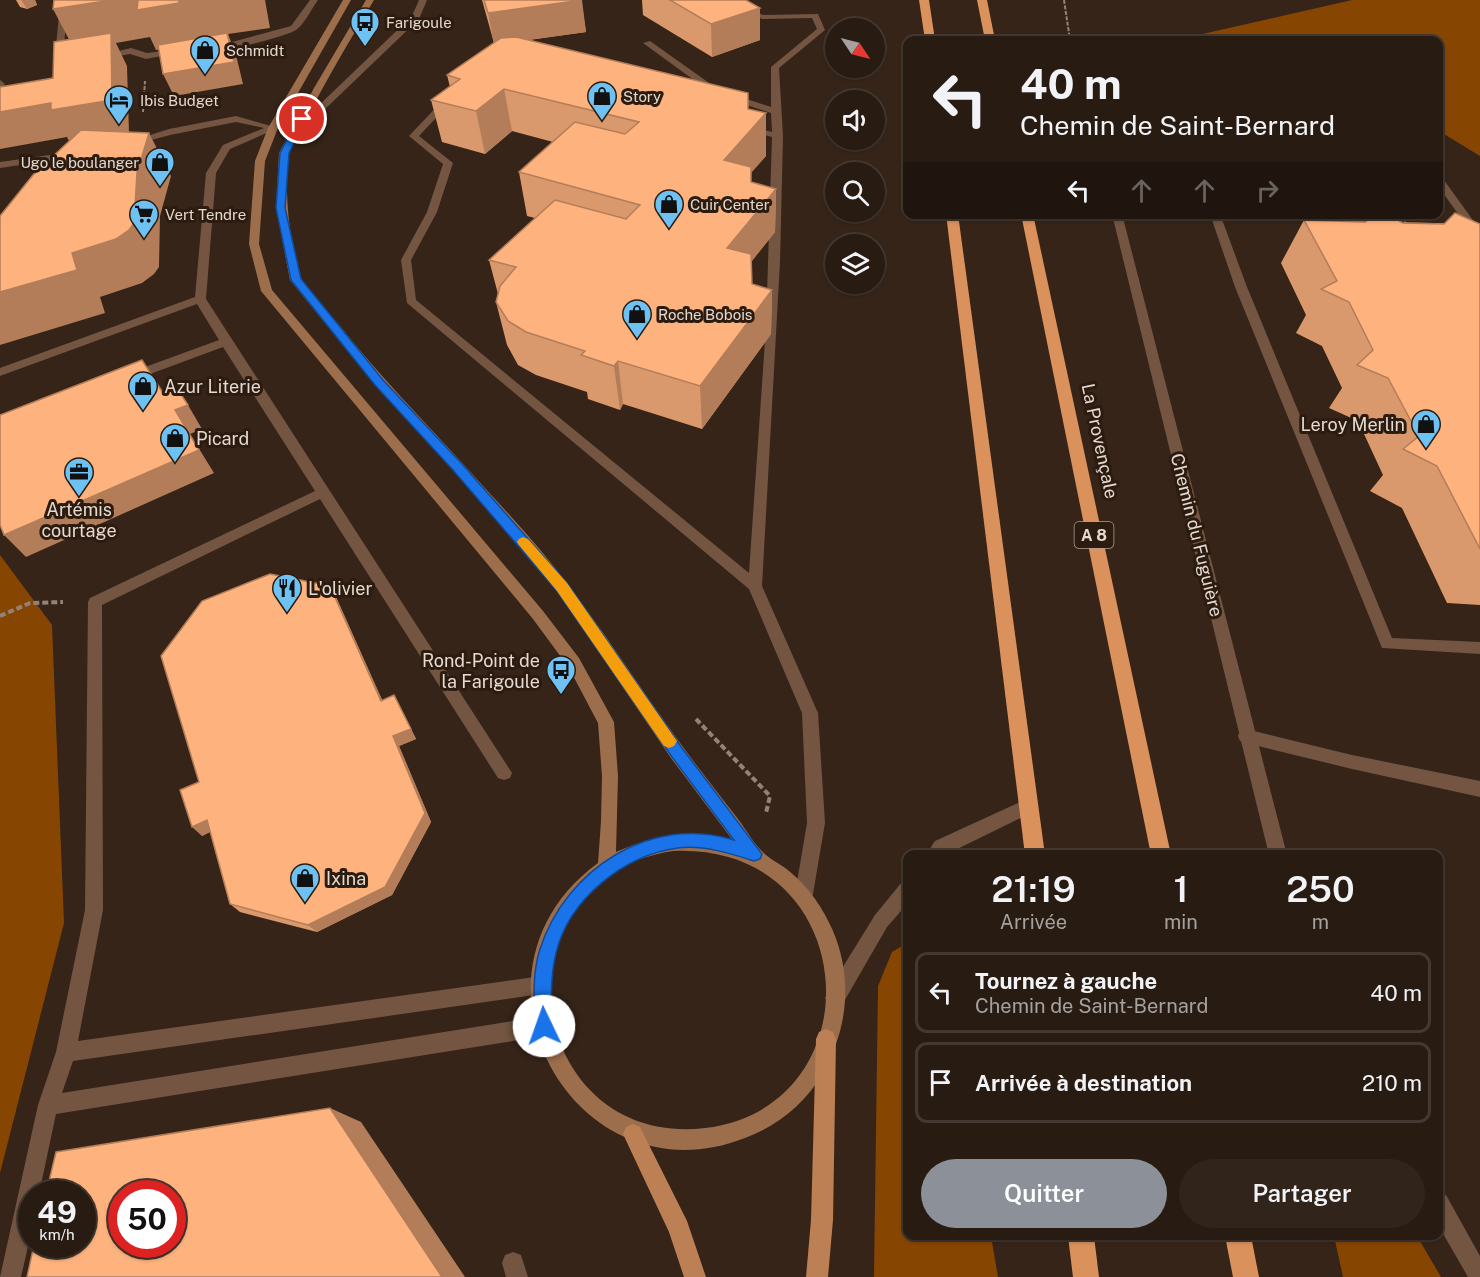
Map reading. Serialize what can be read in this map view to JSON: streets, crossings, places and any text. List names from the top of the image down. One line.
{"streets":{"highway":["La Provençale","A 8"],"street":["Chemin du Fuguière"]},"places":{"bus stop":["Farigoule","Rond-Point de la Farigoule"],"shop":["Schmidt","Story","Ugo le boulanger","Cuir Center","Roche Bobois","Azur Literie","Leroy Merlin","Picard","Ixina"],"hotel":["Ibis Budget"],"supermarket":["Vert Tendre"],"office":["Artémis courtage"],"restaurant":["L'olivier"]},"north":"bottom right","page":{"turn":["40 m","Chemin de Saint-Bernard"],"eta":["21:19","Arrivée","1","min","250","m"],"list":[{"name":"Tournez à gauche","note":"Chemin de Saint-Bernard","value":"40 m"},{"name":"Arrivée à destination","value":"210 m"}],"buttons":["Quitter","Partager"],"speed":"49 km/h","limit":"50"}}
